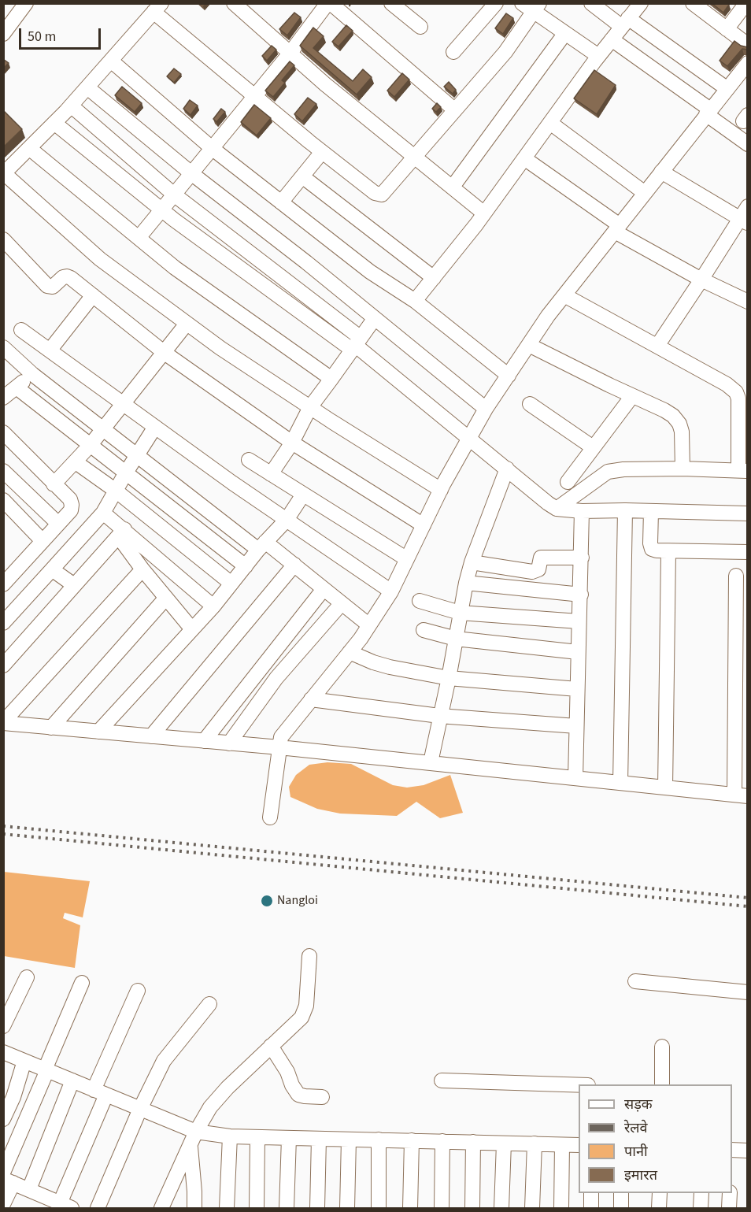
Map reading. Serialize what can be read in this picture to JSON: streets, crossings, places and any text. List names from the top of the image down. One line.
{"places":["Nangloi"],"legend":["सड़क","रेलवे","पानी","इमारत"],"scale_bar":"50 m"}
